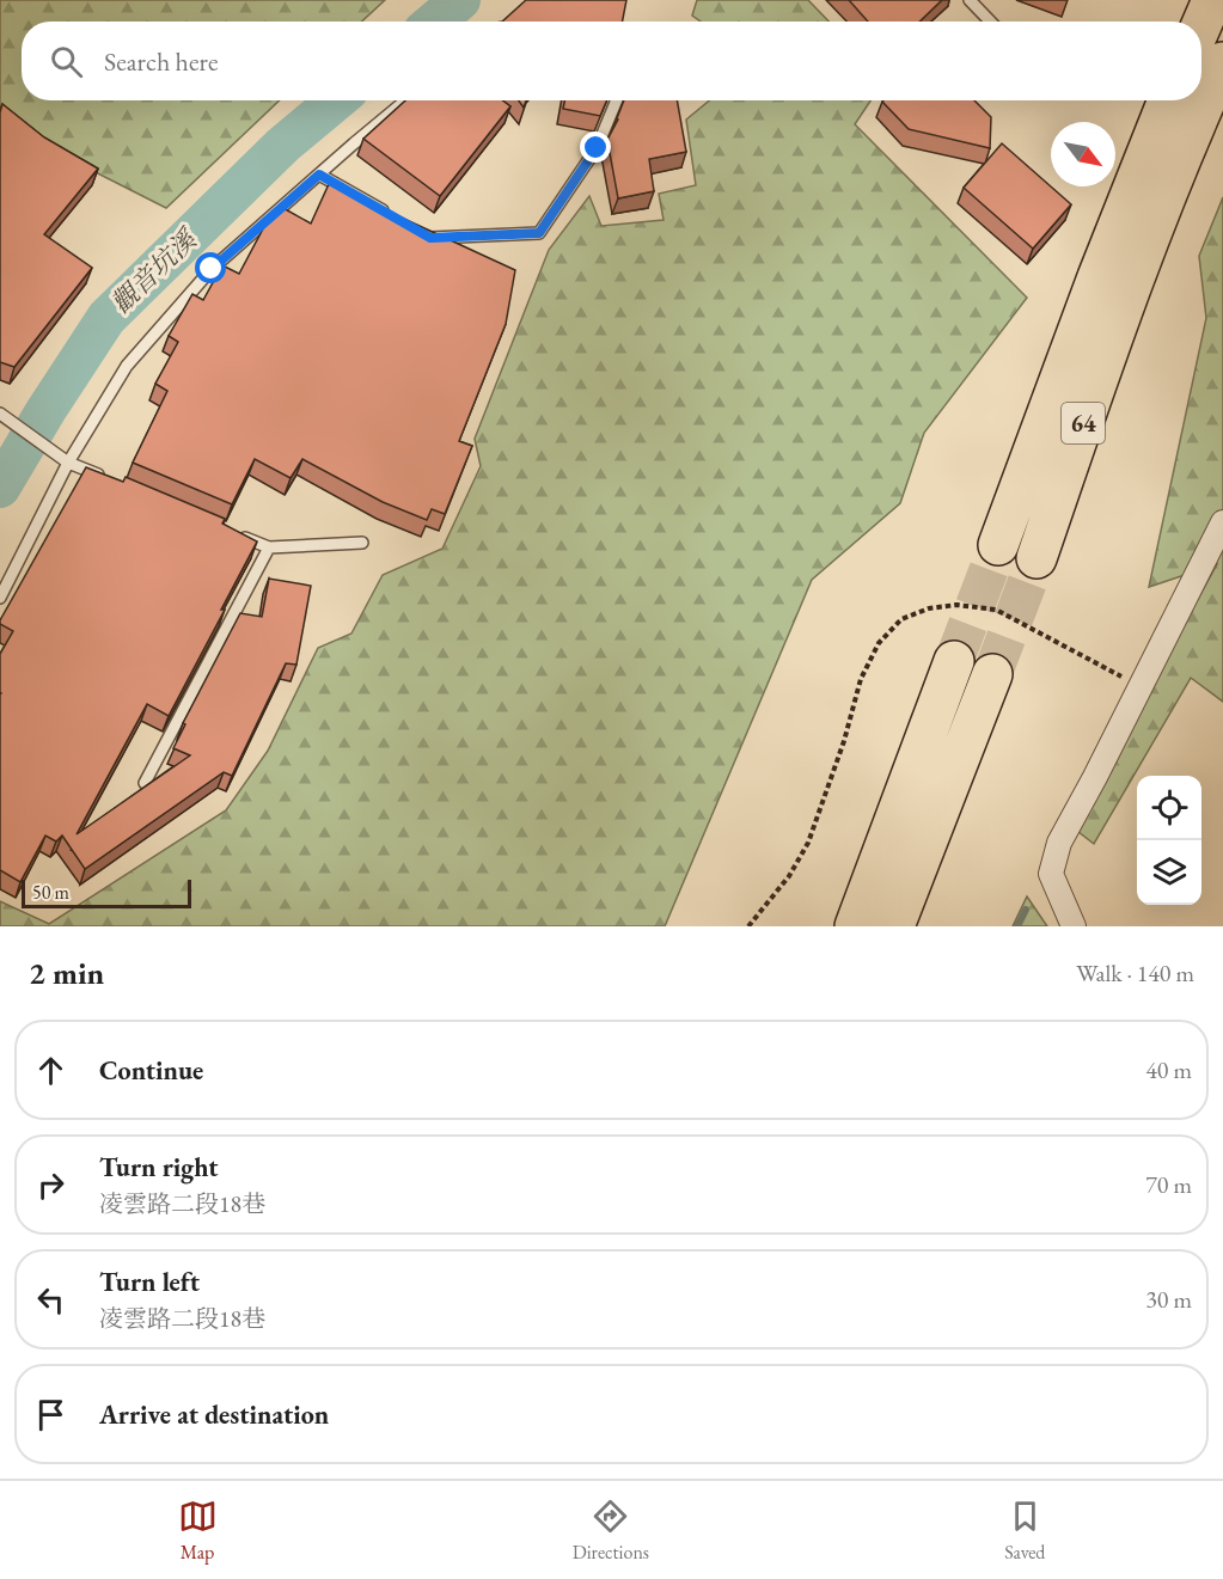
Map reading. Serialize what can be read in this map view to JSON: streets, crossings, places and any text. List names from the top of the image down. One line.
{"streets":{"highway":["64"]},"water":["觀音坑溪"],"scale_bar":"50 m","north":"bottom right","page":{"search":"Search here","scale":"50 m","heading":["2 min","Walk · 140 m"],"list":[["Continue","40 m"],["Turn right","凌雲路二段18巷","70 m"],["Turn left","凌雲路二段18巷","30 m"],"Arrive at destination"],"nav":["Map","Directions","Saved"]}}
